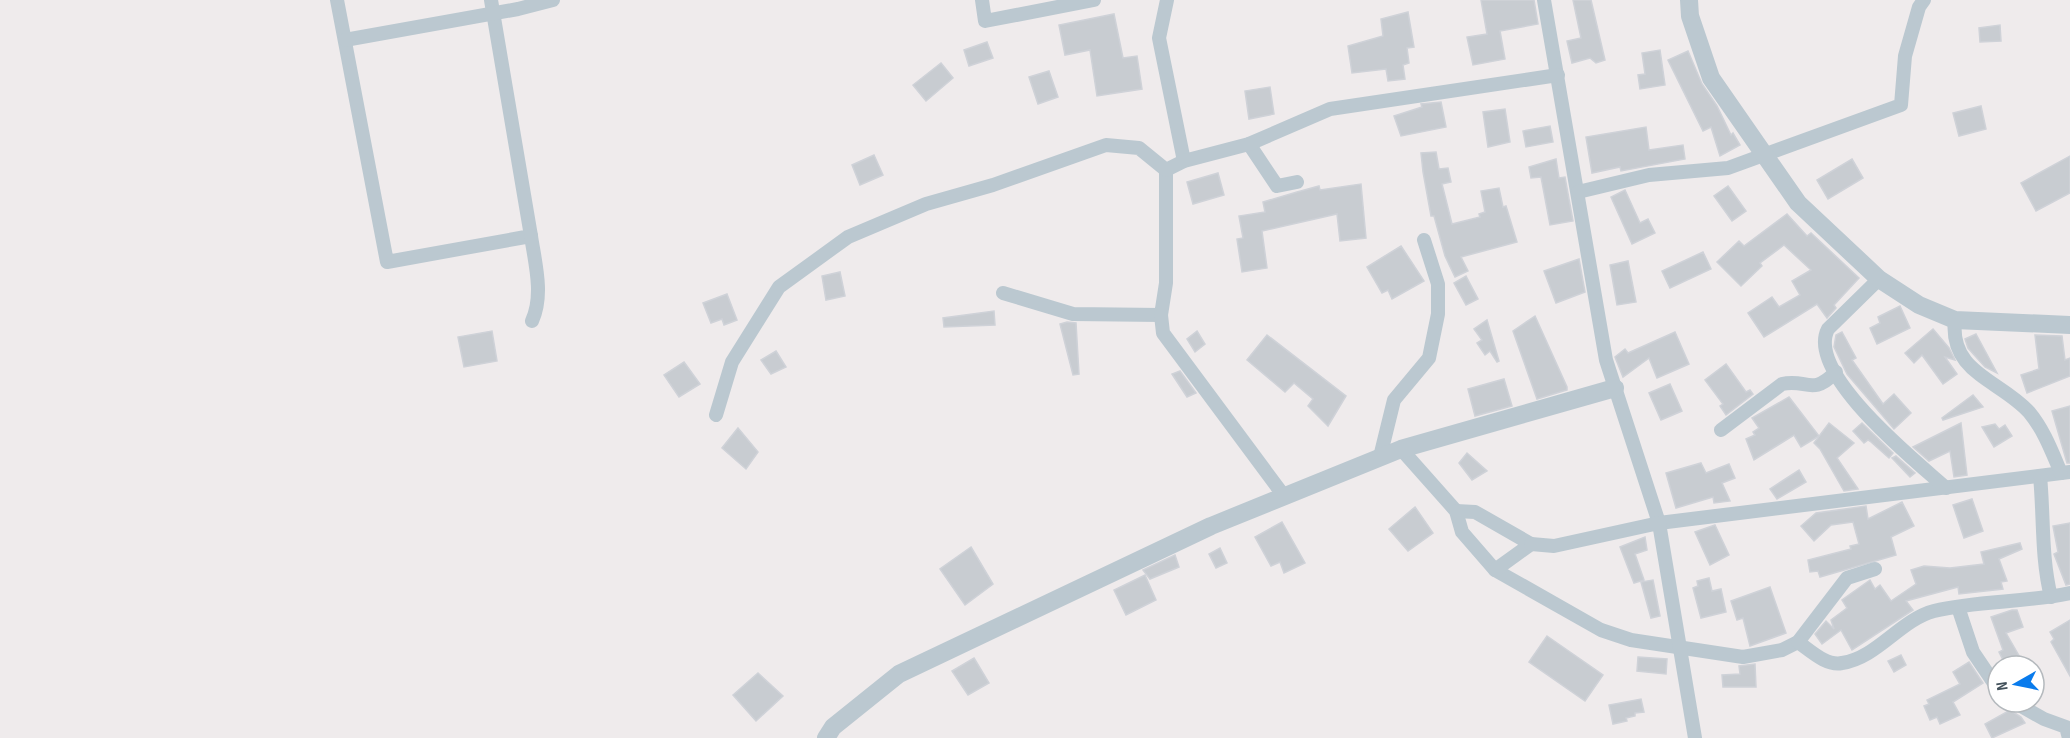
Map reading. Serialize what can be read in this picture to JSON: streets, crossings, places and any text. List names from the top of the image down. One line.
{"north":"left"}
